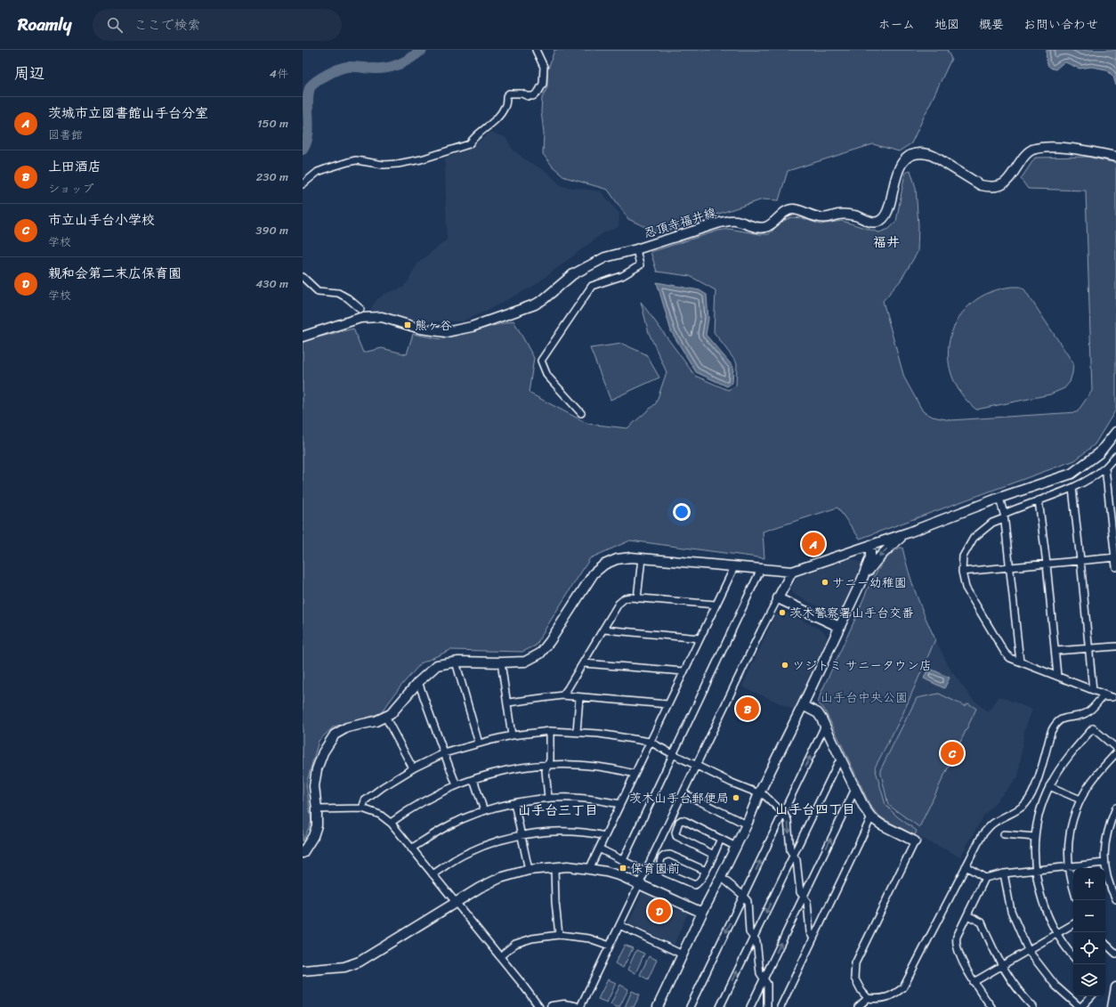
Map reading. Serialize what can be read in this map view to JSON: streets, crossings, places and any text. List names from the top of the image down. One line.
{"streets":{"street":["忍頂寺福井線"]},"districts":["福井","山手台四丁目","山手台三丁目"],"parks":["山手台中央公園"],"places":{"transit":["熊ヶ谷","保育園前"],"other":["サニー幼稚園","茨木警察署山手台交番","ツジトミ サニータウン店","茨木山手台郵便局"]},"page":{"header":"Roamly","search":"ここで検索","nav":["ホーム","地図","概要","お問い合わせ"],"heading":["周辺","4件"],"list":[{"mark":"A","name":"茨城市立図書館山手台分室","note":"図書館","value":"150 m"},{"mark":"B","name":"上田酒店","note":"ショップ","value":"230 m"},{"mark":"C","name":"市立山手台小学校","note":"学校","value":"390 m"},{"mark":"D","name":"親和会第二末広保育園","note":"学校","value":"430 m"}],"pins":["A","B","C","D"],"map_buttons":["+","−"]}}
